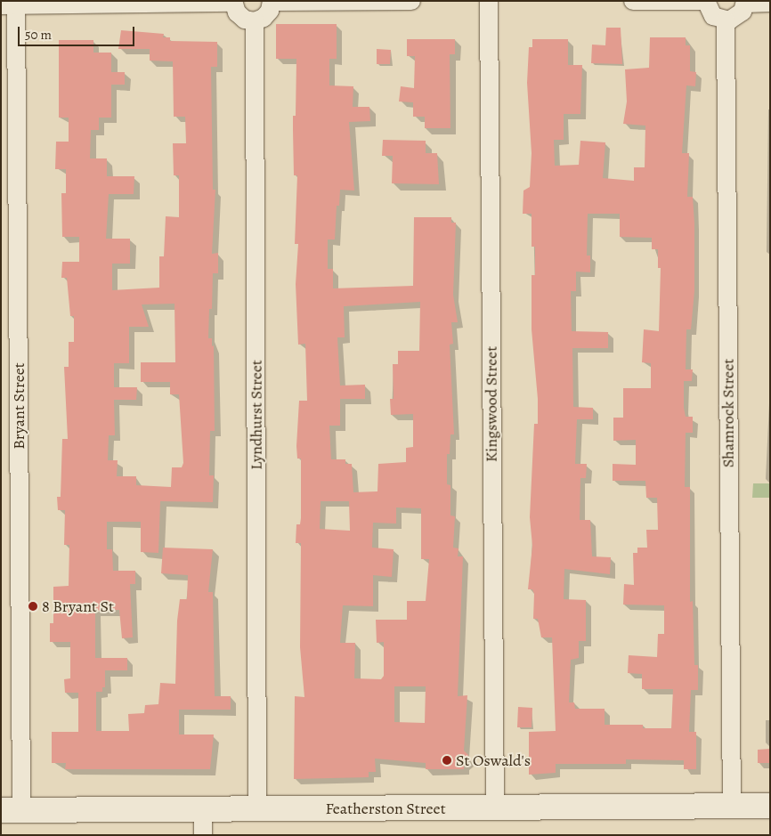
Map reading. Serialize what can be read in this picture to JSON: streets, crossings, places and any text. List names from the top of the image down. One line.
{"streets":{"main road":["Featherston Street"],"street":["Kingswood Street","Bryant Street","Shamrock Street","Lyndhurst Street"]},"crossings":[["Kingswood Street","Featherston Street"],["Bryant Street","Featherston Street"],["Shamrock Street","Featherston Street"],["Lyndhurst Street","Featherston Street"]],"places":["8 Bryant St","St Oswald's"],"scale_bar":"50 m"}
